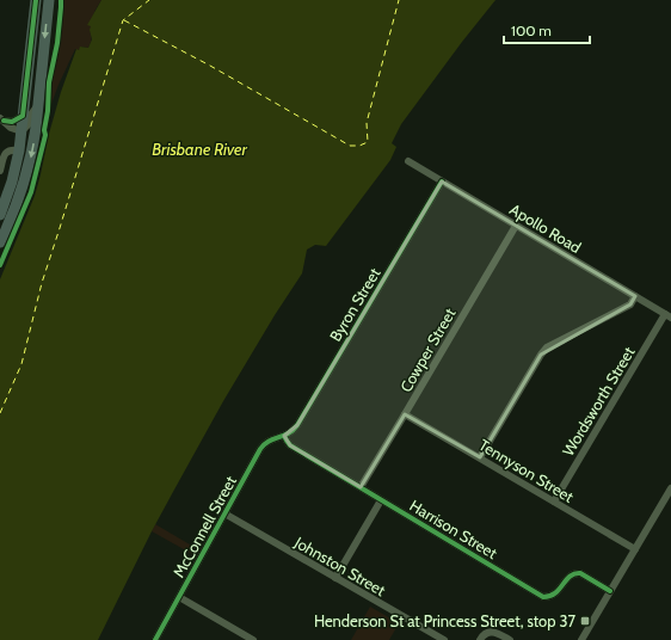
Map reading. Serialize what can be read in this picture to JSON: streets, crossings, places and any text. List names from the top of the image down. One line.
{"streets":{"street":["Apollo Road","Byron Street","Cowper Street","Wordsworth Street","Tennyson Street","McConnell Street","Harrison Street","Johnston Street"]},"crossings":[["Apollo Road","Byron Street"],["Apollo Road","Cowper Street"],["Apollo Road","Wordsworth Street"],["Byron Street","McConnell Street"],["Byron Street","Harrison Street"],["Cowper Street","Tennyson Street"],["Cowper Street","Harrison Street"],["Wordsworth Street","Tennyson Street"],["McConnell Street","Harrison Street"],["McConnell Street","Johnston Street"]],"water":["Brisbane River"],"places":{"transit":["Henderson St at Princess Street, stop 37"]},"scale_bar":"100 m"}
